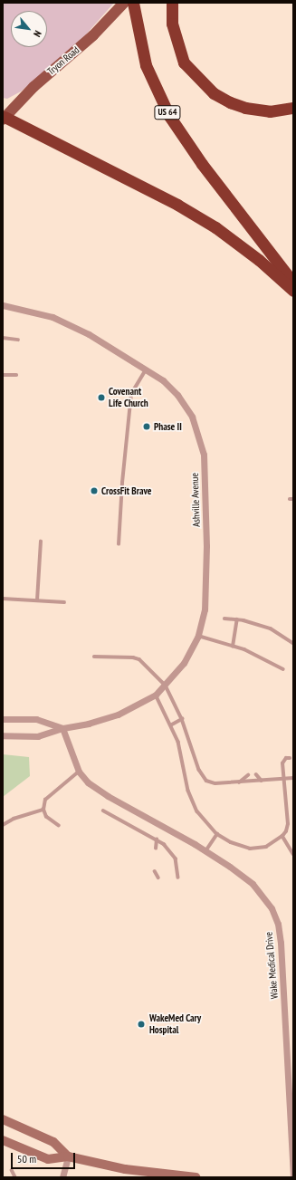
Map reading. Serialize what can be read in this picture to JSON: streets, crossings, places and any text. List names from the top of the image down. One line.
{"streets":{"highway":["US 64"],"main road":["Tryon Road"],"street":["Ashville Avenue","Wake Medical Drive"]},"crossings":[["Ashville Avenue","Wake Medical Drive"]],"places":["Covenant Life Church","Phase II","CrossFit Brave","WakeMed Cary Hospital"],"scale_bar":"50 m","north":"bottom right"}
